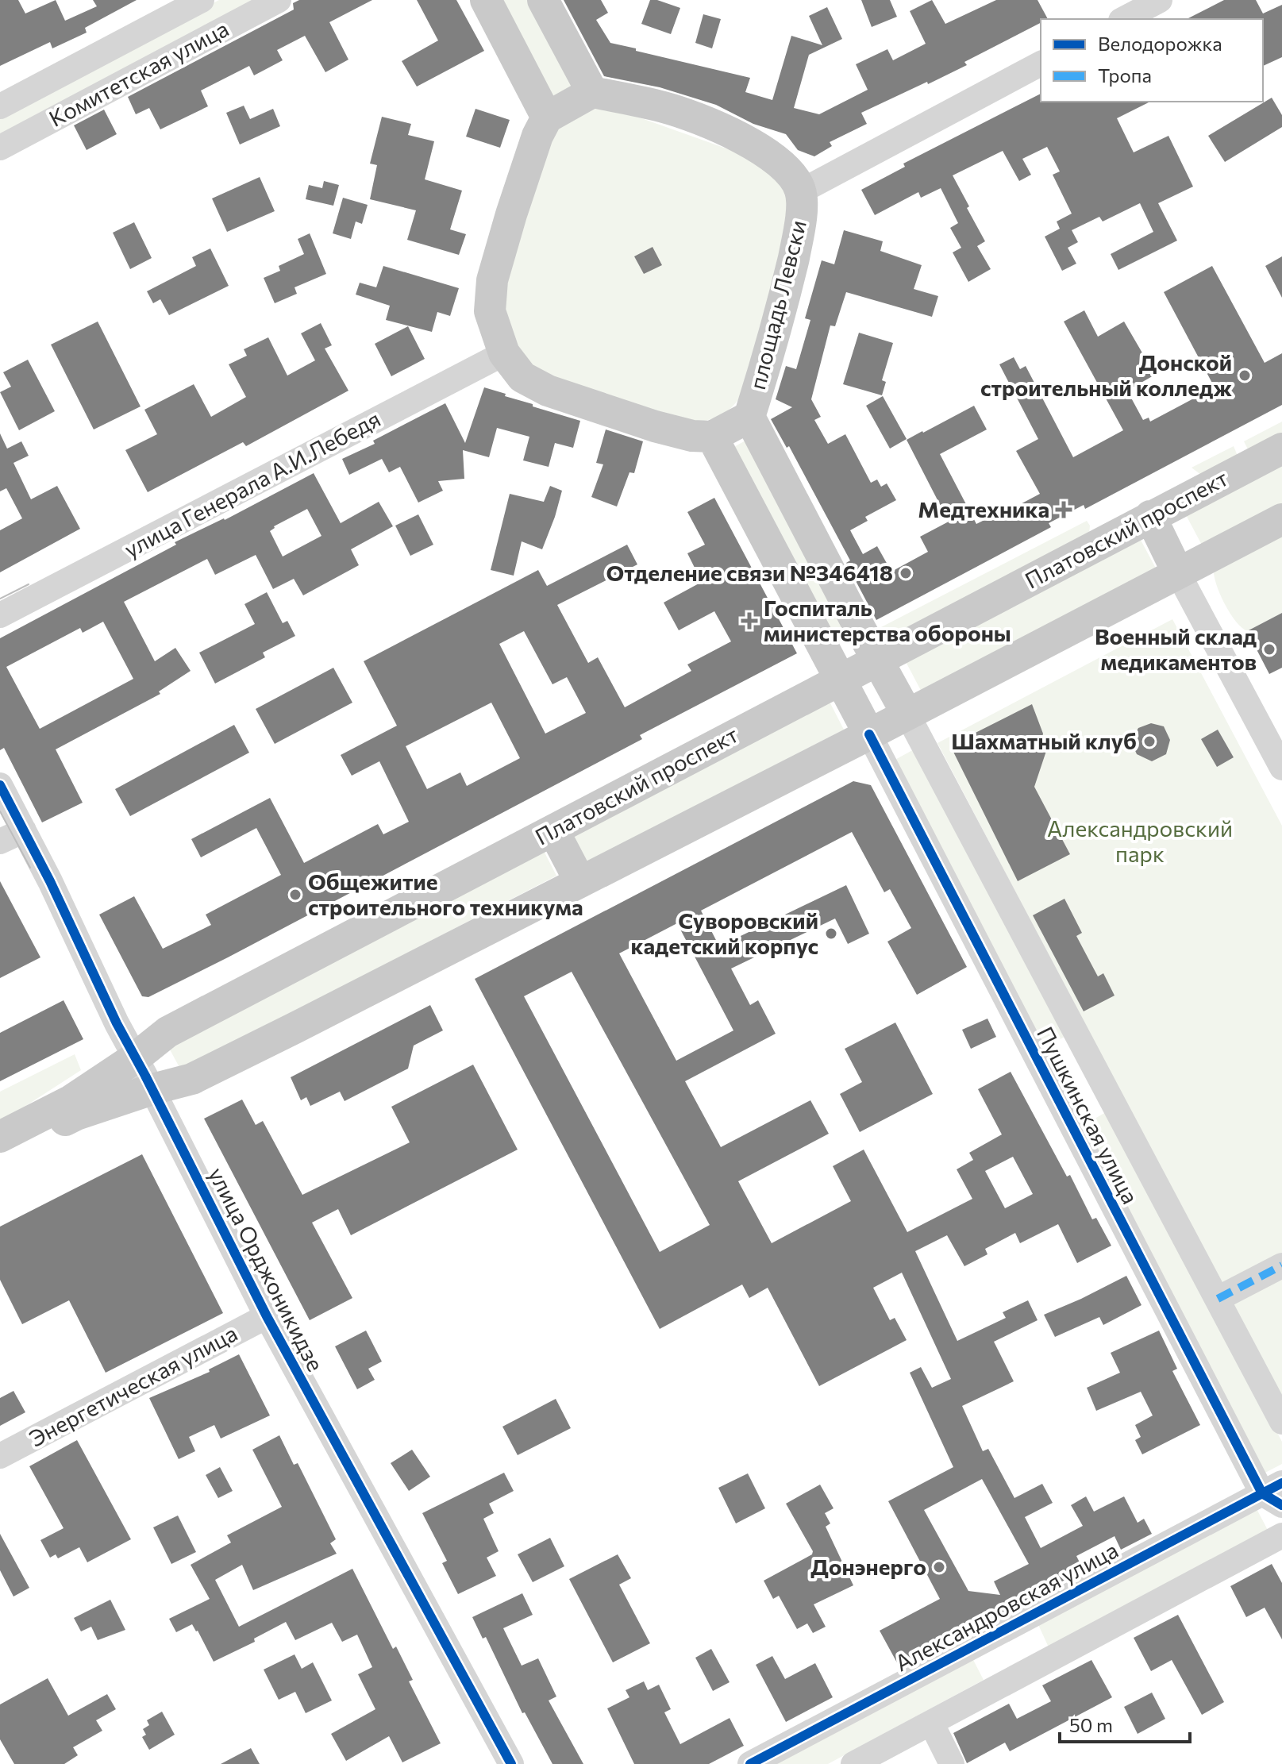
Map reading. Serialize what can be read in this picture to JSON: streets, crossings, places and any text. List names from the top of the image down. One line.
{"streets":{"main road":["площадь Левски","Платовский проспект","Пушкинская улица"],"street":["Комитетская улица","улица Генерала А.И.Лебедя","улица Орджоникидзе","Энергетическая улица","Александровская улица"]},"crossings":[["площадь Левски","Пушкинская улица"],["Платовский проспект","Пушкинская улица"],["Платовский проспект","улица Орджоникидзе"],["Пушкинская улица","Александровская улица"],["улица Орджоникидзе","Энергетическая улица"]],"parks":["Александровский парк"],"places":{"other":["Донской строительный колледж","Отделение связи №346418","Военный склад медикаментов","Шахматный клуб","Общежитие строительного техникума","Суворовский кадетский корпус","Донэнерго"],"health":["Медтехника","Госпиталь министерства обороны"]},"legend":["Велодорожка","Тропа"],"scale_bar":"50 m"}
